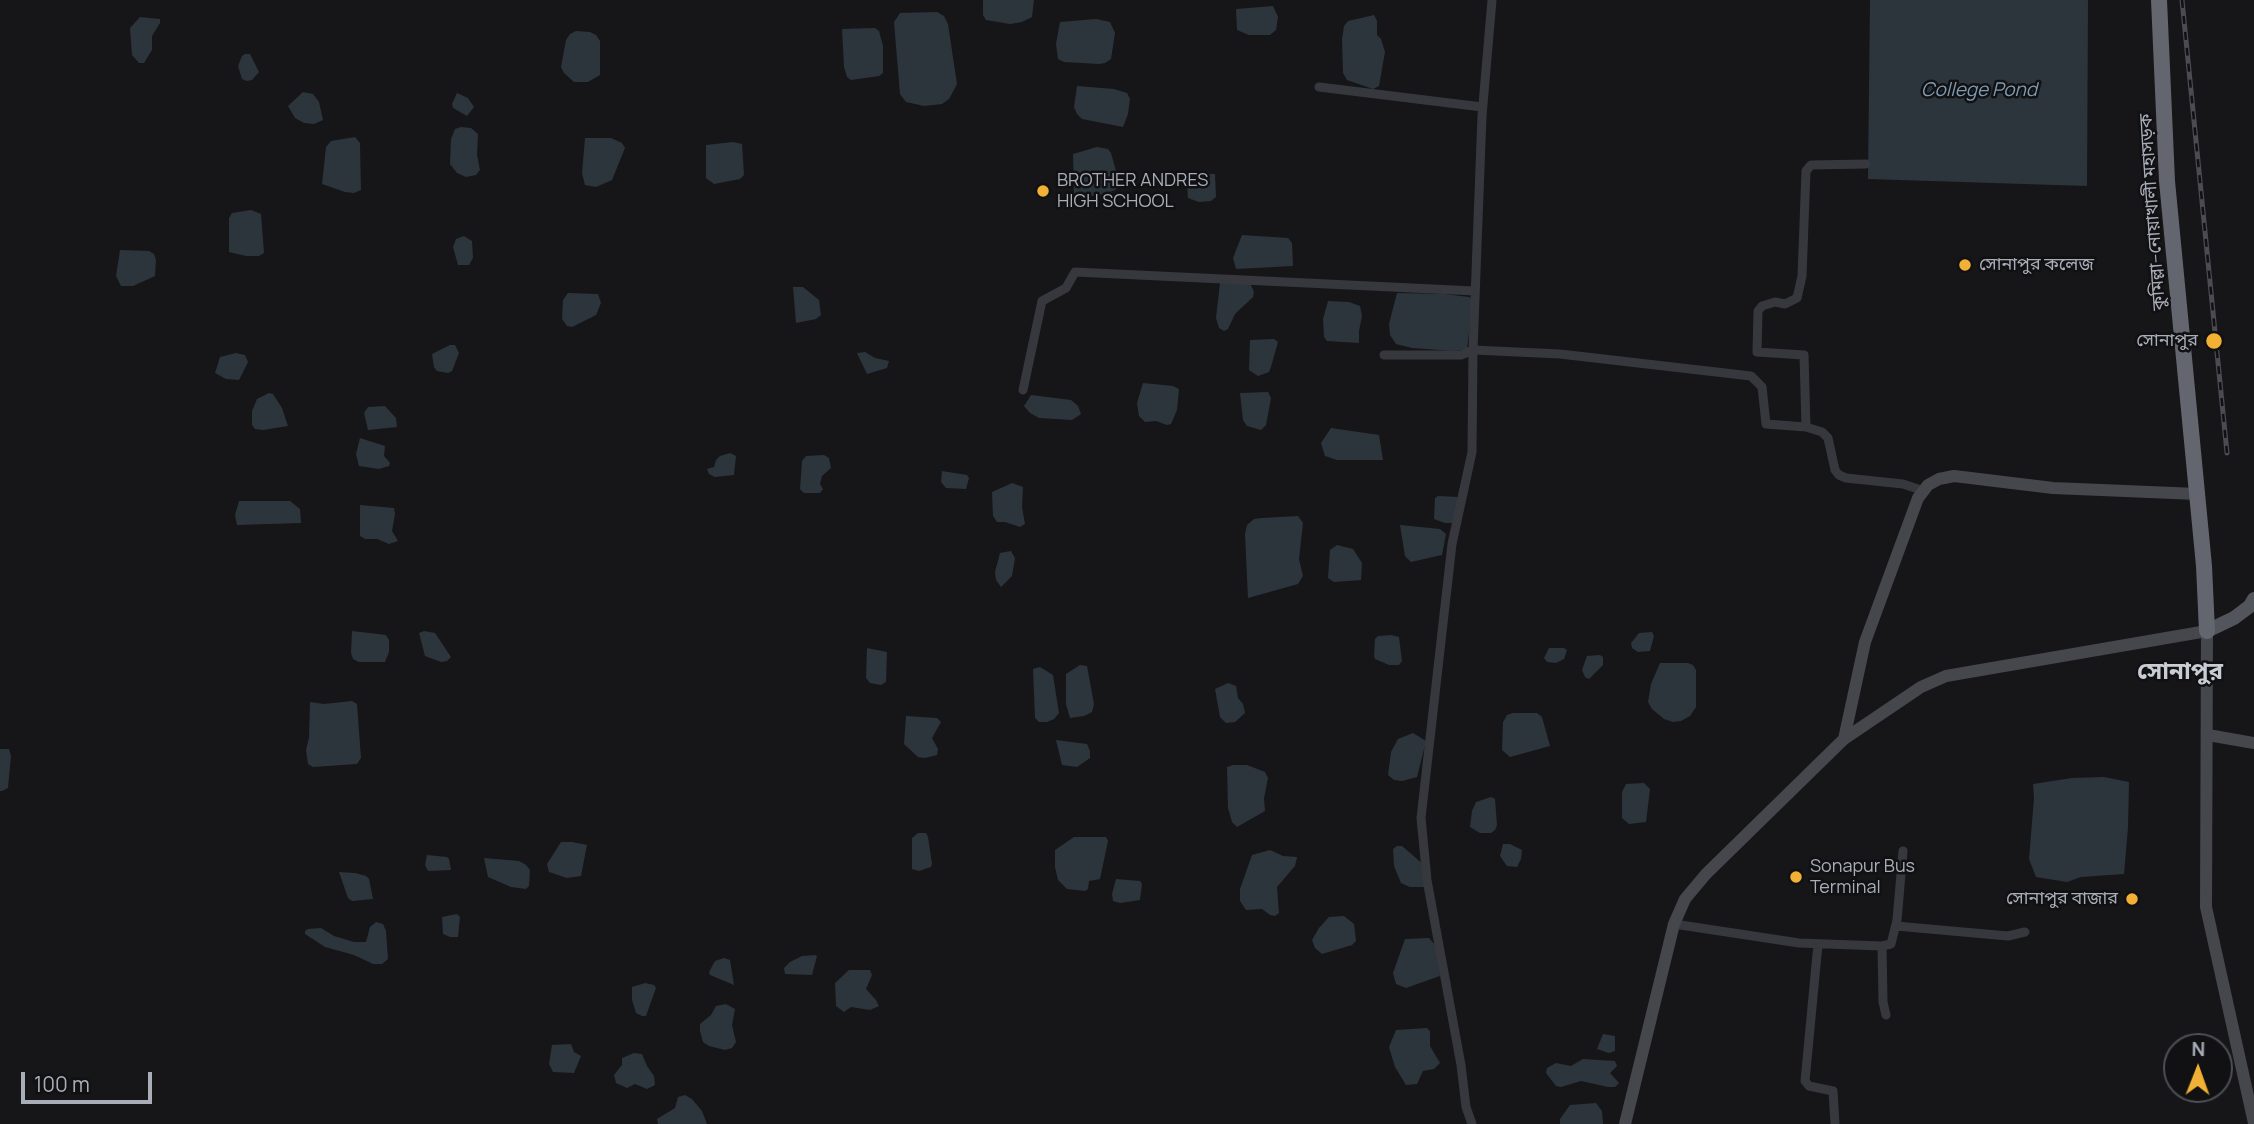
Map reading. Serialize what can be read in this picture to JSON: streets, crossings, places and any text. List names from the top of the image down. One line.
{"streets":{"highway":["কুমিল্লা–নোয়াখালী মহাসড়ক"]},"districts":["সোনাপুর"],"water":["College Pond"],"places":["BROTHER ANDRES HIGH SCHOOL","সোনাপুর কলেজ","সোনাপুর","Sonapur Bus Terminal","সোনাপুর বাজার"],"scale_bar":"100 m","north":"top"}
